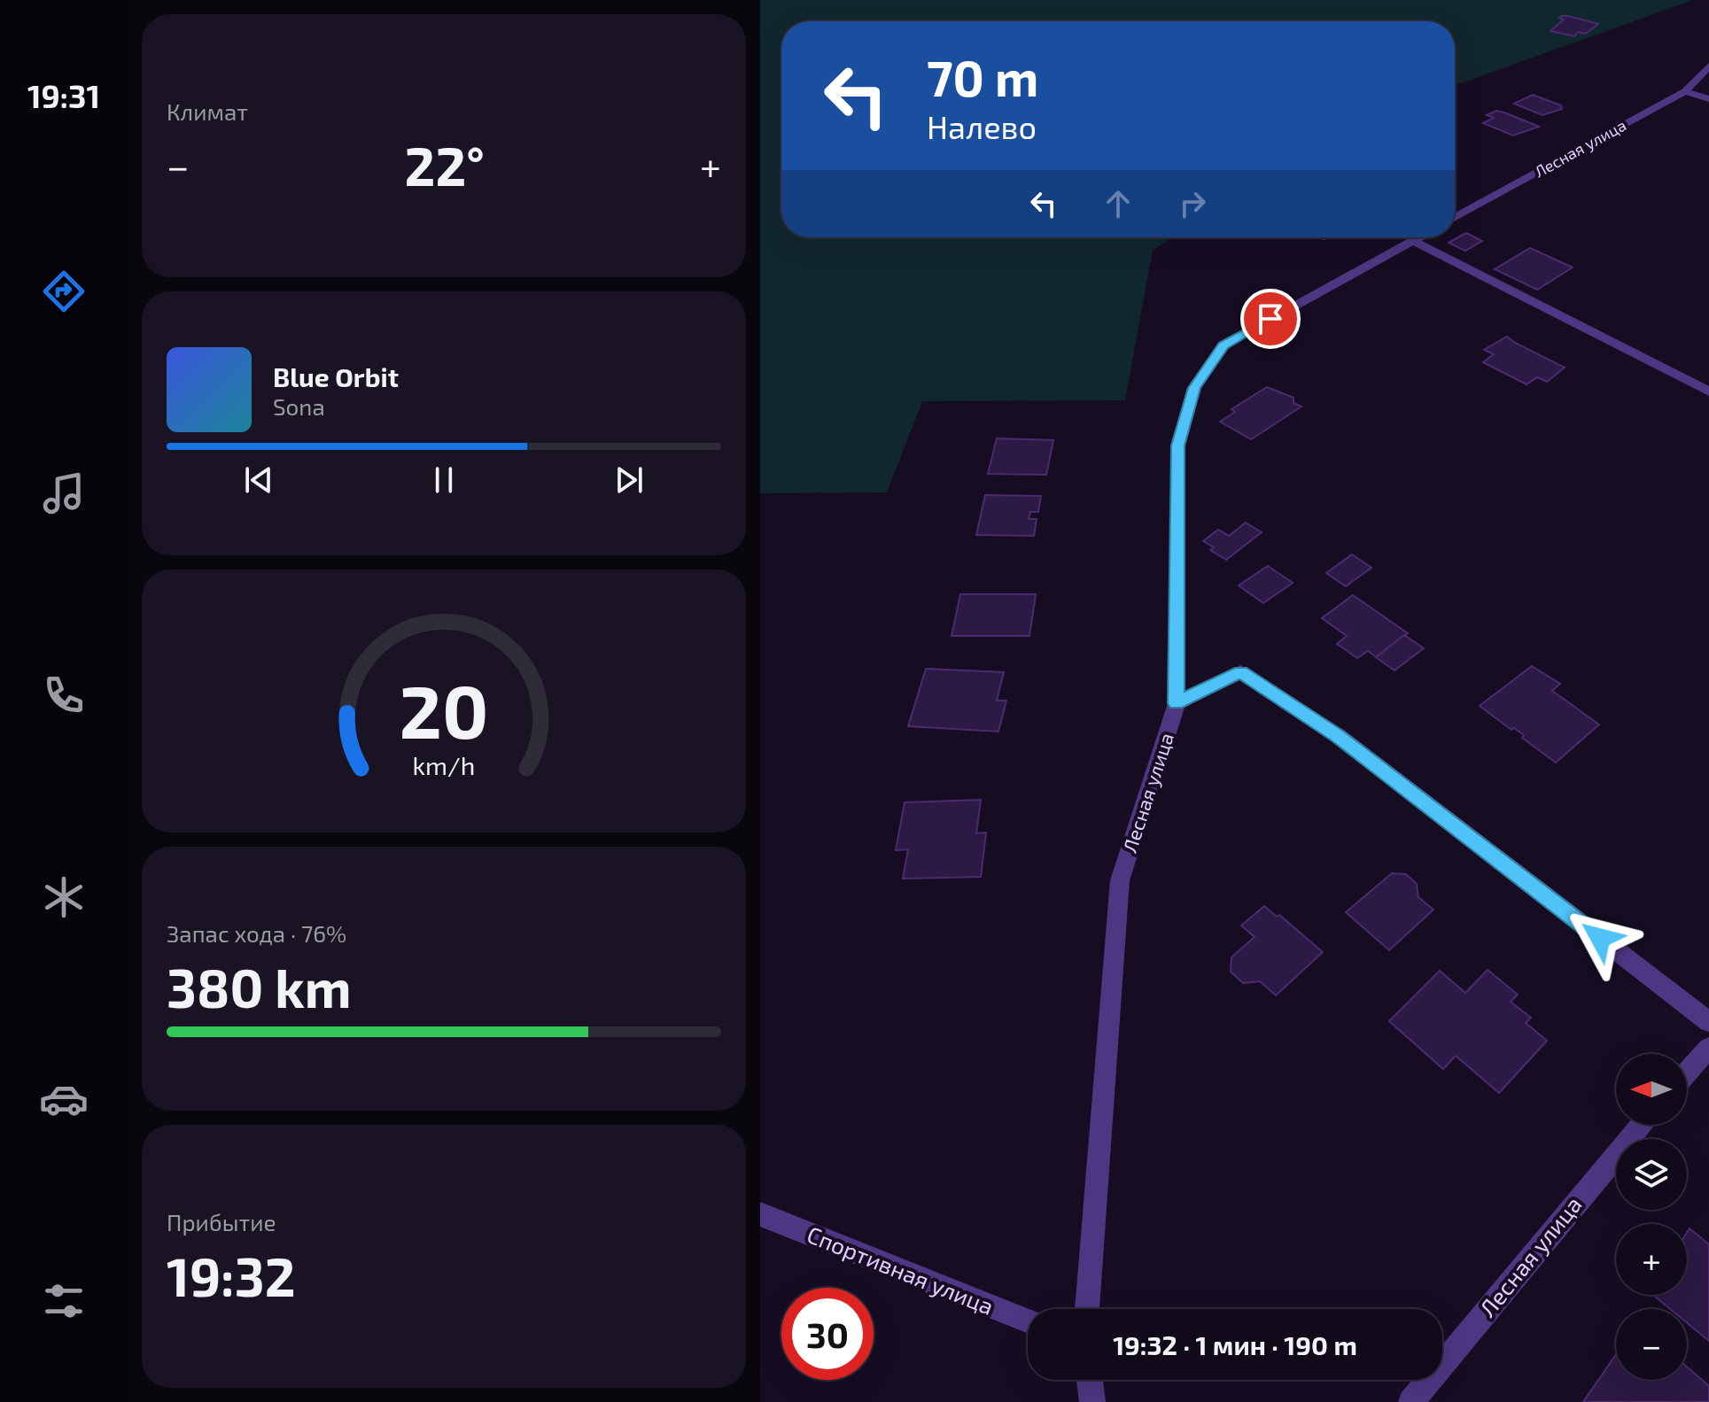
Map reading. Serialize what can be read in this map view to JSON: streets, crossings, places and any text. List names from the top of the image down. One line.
{"streets":{"street":["Лесная улица","Спортивная улица"]},"north":"left","page":{"tabs":"19:31","tile":["Климат",["Запас хода · 76%","380 km"],["Прибытие","19:32"]],"turn":["70 m","Налево"],"heat":["−","22°","+"],"song":["Blue Orbit","Sona"],"map_buttons":["+","−"],"limit":"30","trip":"19:32 · 1 мин · 190 m","gauge":["20","km/h"]}}
